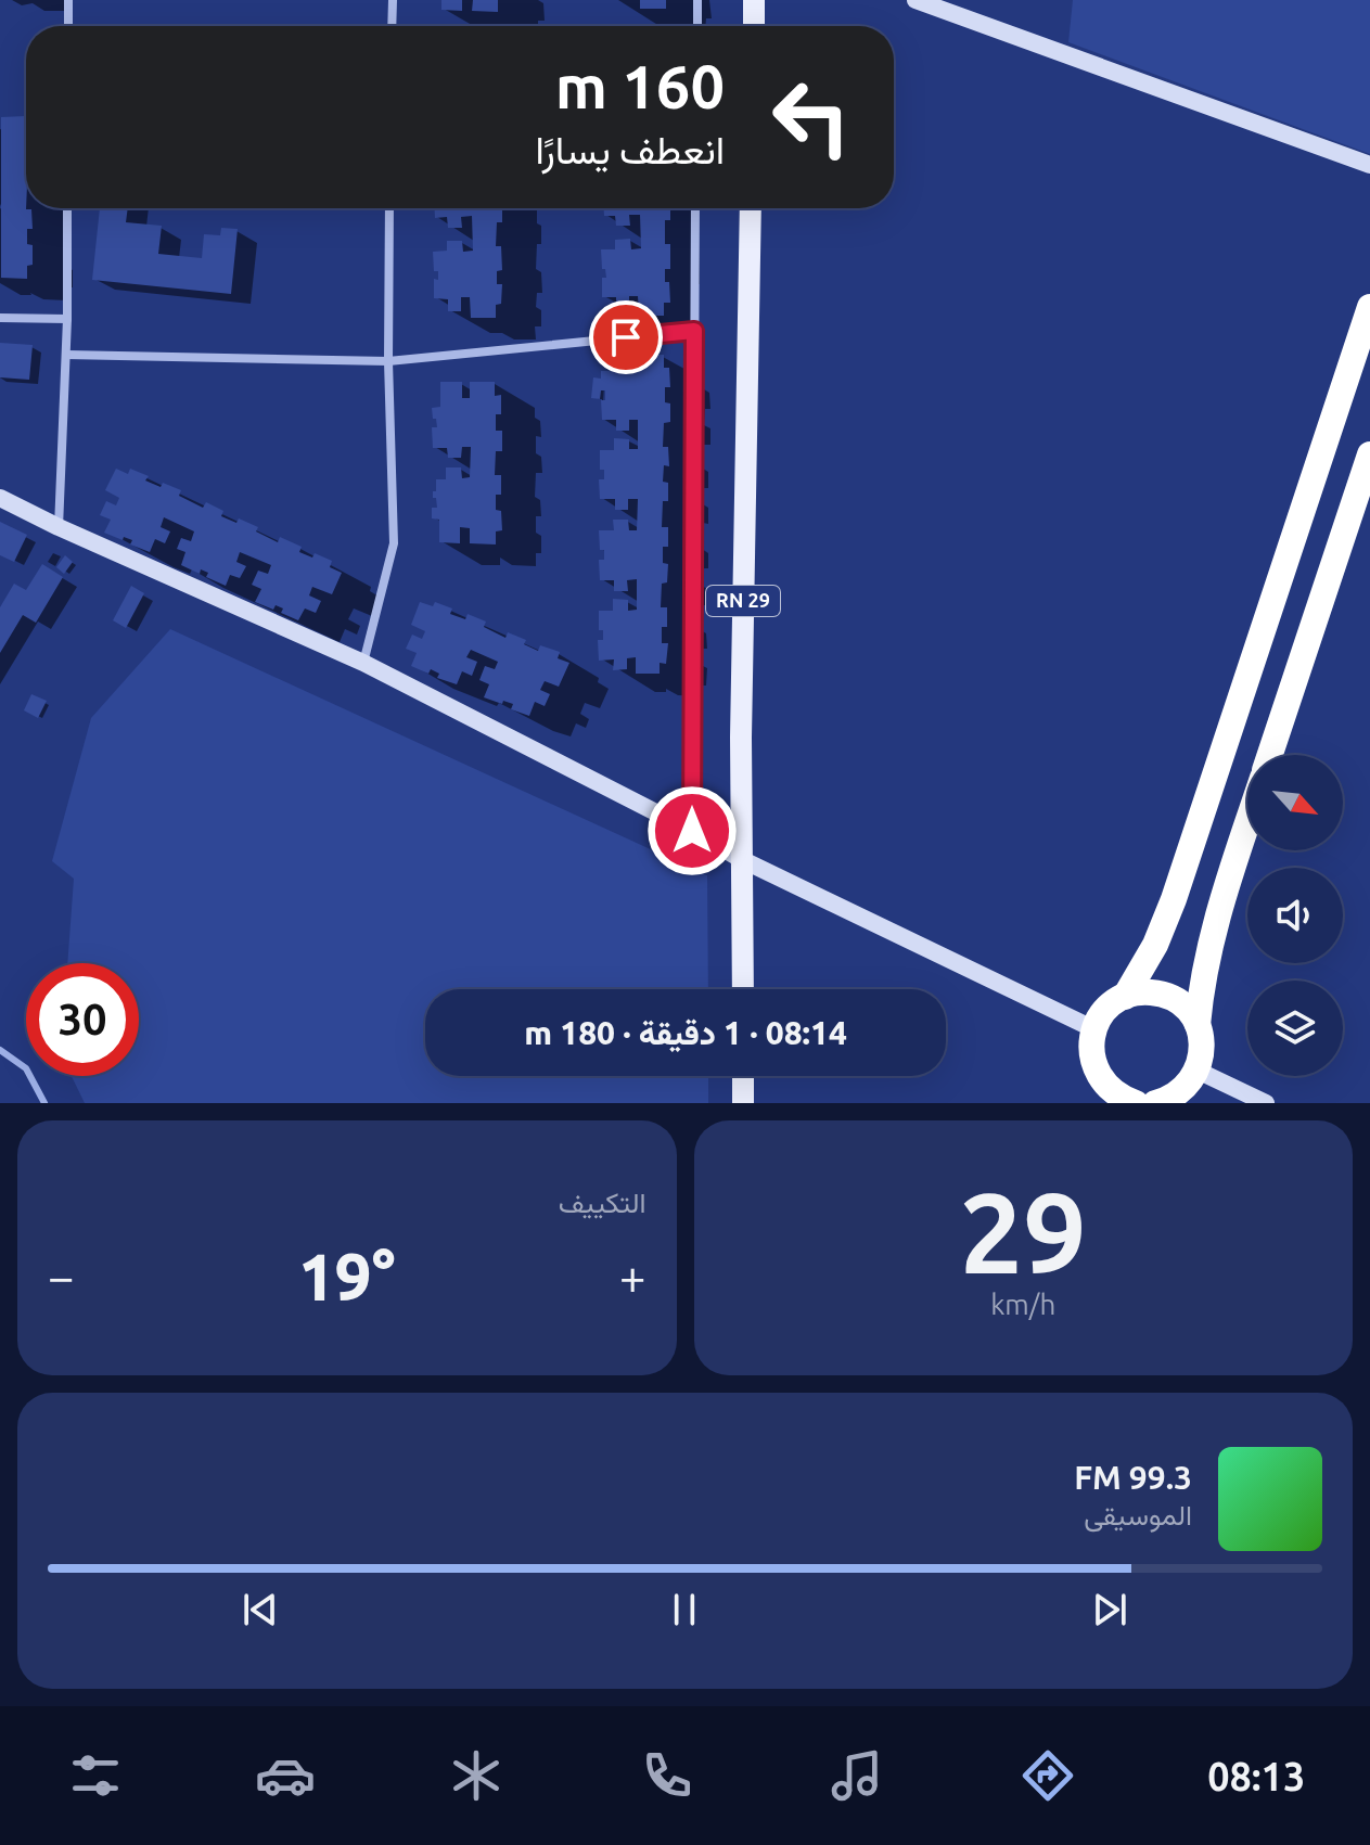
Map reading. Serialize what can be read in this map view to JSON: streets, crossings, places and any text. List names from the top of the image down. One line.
{"streets":{"main road":["RN 29"]},"north":"bottom right","page":{"turn":["160 m","انعطف يسارًا"],"limit":"30","trip":"08:14 · 1 دقيقة · 180 m","tile":[["29","km/h"],"التكييف"],"heat":["−","19°","+"],"song":["99.3 FM","الموسيقى"],"tabs":"08:13"}}
